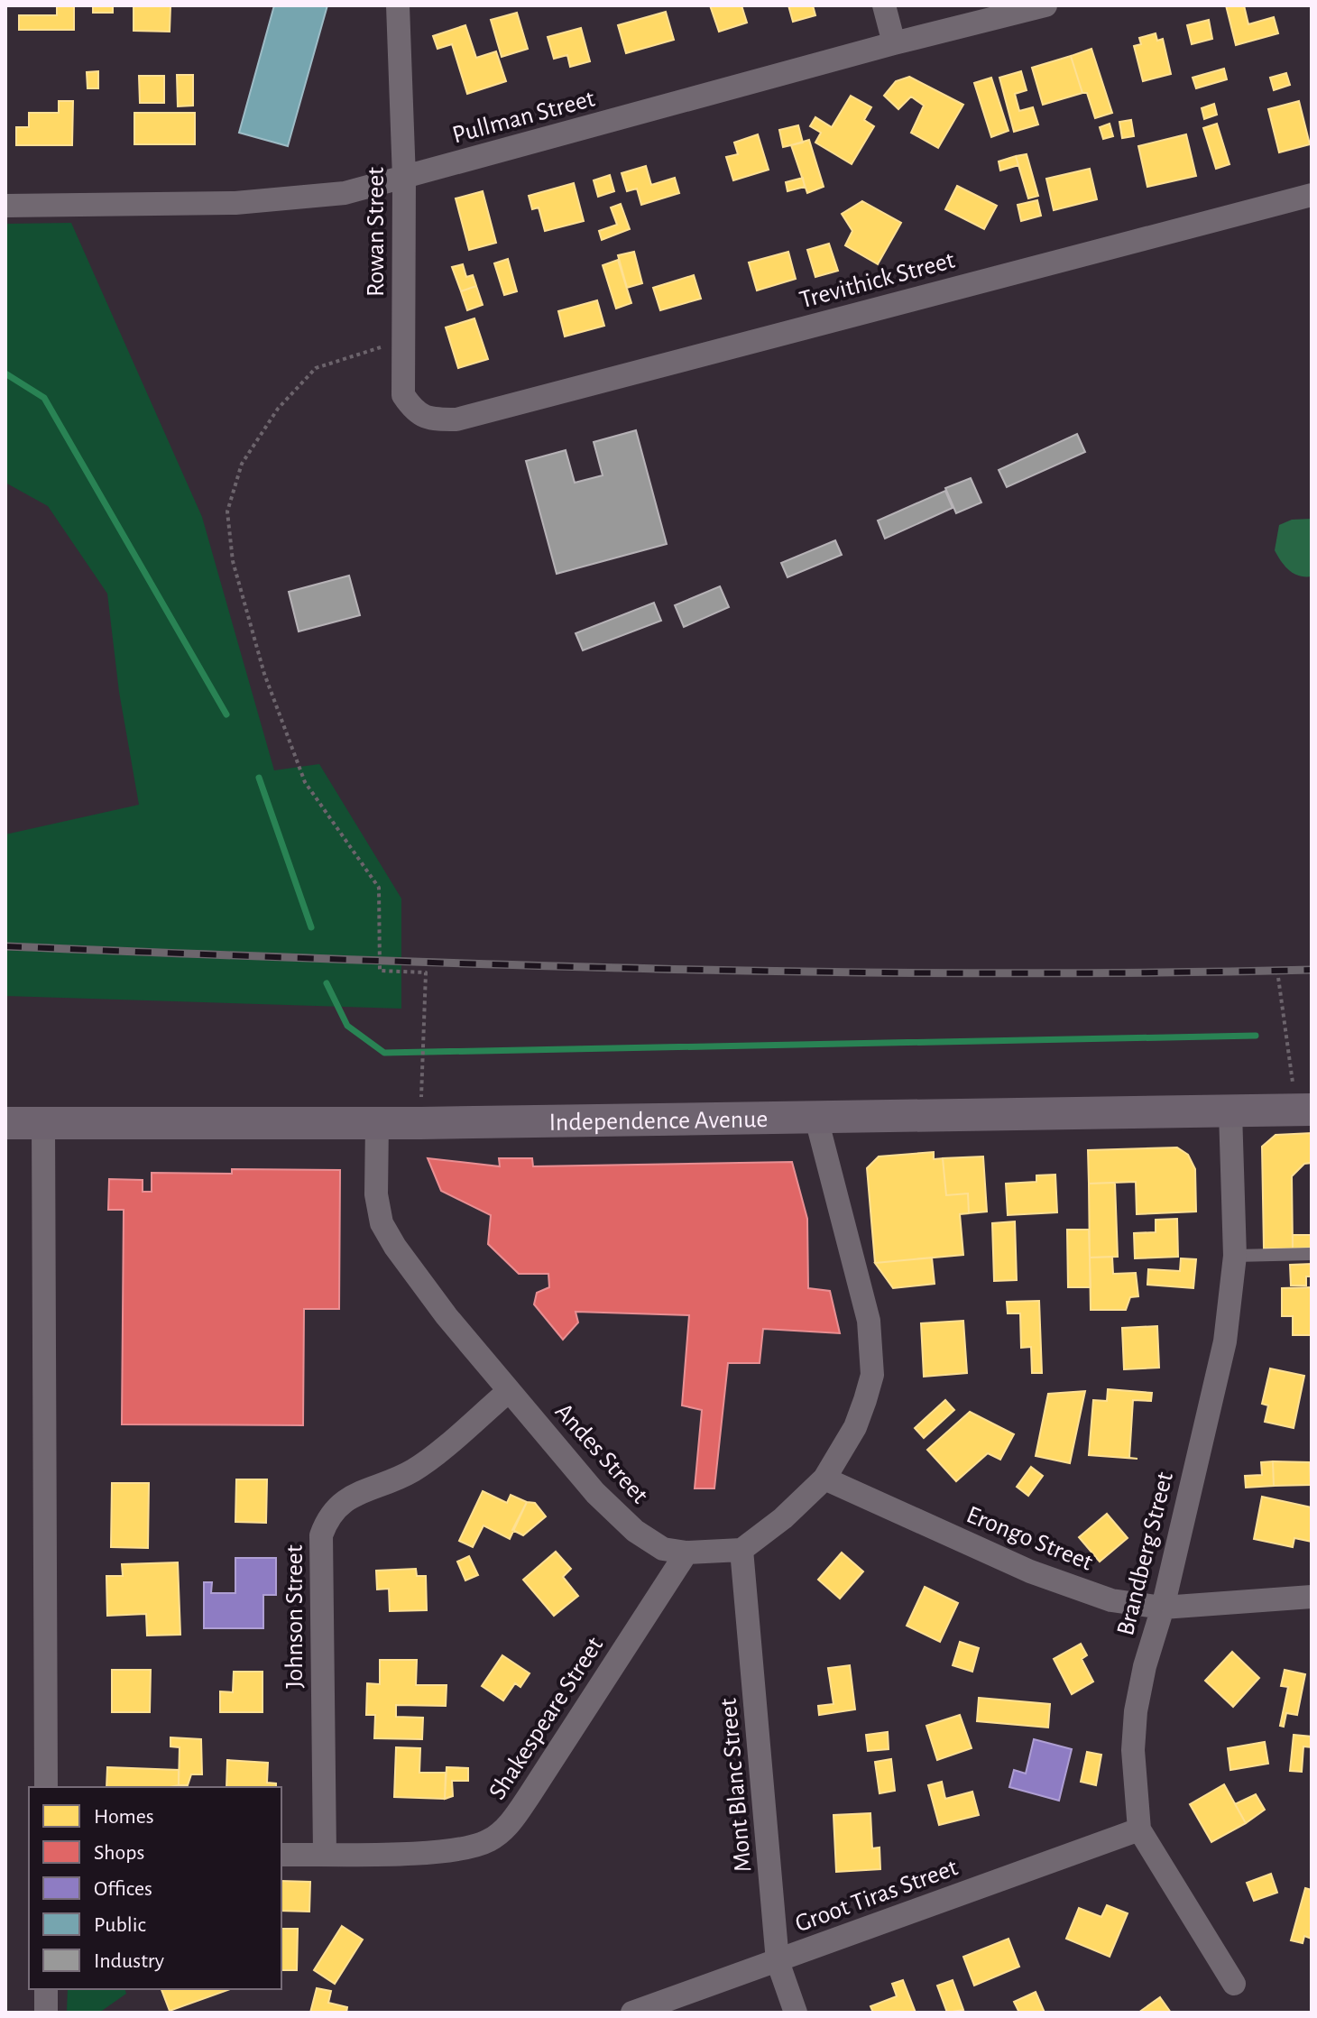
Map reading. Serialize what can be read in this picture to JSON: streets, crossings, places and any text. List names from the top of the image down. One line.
{"streets":{"main road":["Independence Avenue"],"street":["Pullman Street","Rowan Street","Trevithick Street","Andes Street","Erongo Street","Brandberg Street","Johnson Street","Shakespeare Street","Mont Blanc Street","Groot Tiras Street"]},"crossings":[["Pullman Street","Rowan Street"],["Rowan Street","Trevithick Street"],["Independence Avenue","Andes Street"],["Independence Avenue","Brandberg Street"],["Andes Street","Johnson Street"],["Andes Street","Shakespeare Street"],["Andes Street","Mont Blanc Street"],["Erongo Street","Brandberg Street"],["Brandberg Street","Groot Tiras Street"],["Johnson Street","Shakespeare Street"],["Mont Blanc Street","Groot Tiras Street"]],"legend":["Homes","Shops","Offices","Public","Industry"]}
